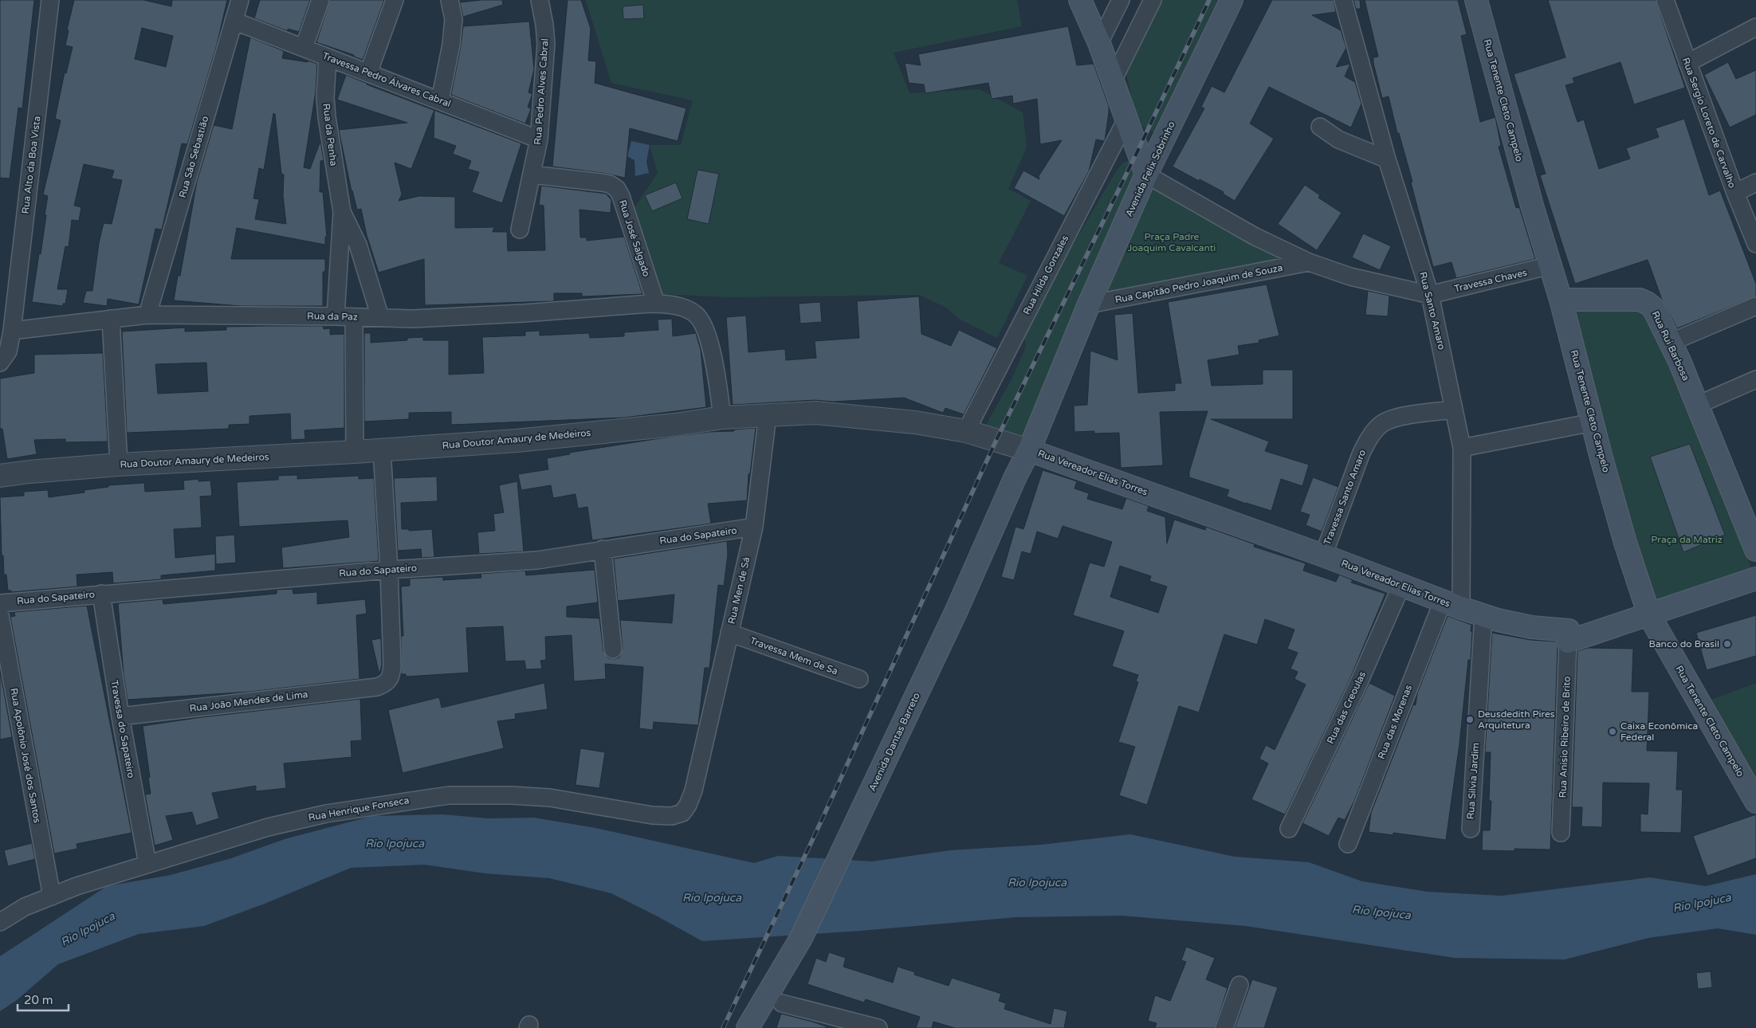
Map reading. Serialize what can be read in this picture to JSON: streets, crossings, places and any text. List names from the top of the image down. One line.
{"streets":{"main road":["Rua Tenente Cleto Campelo","Avenida Felix Sobrinho","Rua Rui Barbosa","Rua Vereador Elias Torres","Avenida Dantas Barreto"],"street":["Travessa Pedro Álvares Cabral","Rua Pedro Alves Cabral","Rua Sergio Loreto de Carvalho","Rua da Penha","Rua São Sebastião","Rua Alto da Boa Vista","Rua José Salgado","Rua Hilda Gonzales","Travessa Chaves","Rua Capitão Pedro Joaquim de Souza","Rua Santo Amaro","Rua da Paz","Rua Doutor Amaury de Medeiros","Travessa Santo Amaro","Rua do Sapateiro","Rua Men de Sá","Travessa Mem de Sa","Rua João Mendes de Lima","Rua das Creoulas","Rua das Morenas","Travessa do Sapateiro","Rua Anisio Ribeiro de Brito","Rua Apolônio José dos Santos","Rua Silvia Jardim","Rua Henrique Fonseca"]},"crossings":[["Travessa Pedro Álvares Cabral","Rua Pedro Alves Cabral"],["Travessa Pedro Álvares Cabral","Rua da Penha"],["Travessa Pedro Álvares Cabral","Rua São Sebastião"],["Rua Pedro Alves Cabral","Rua José Salgado"],["Rua Tenente Cleto Campelo","Travessa Chaves"],["Rua Tenente Cleto Campelo","Rua Rui Barbosa"],["Rua da Penha","Rua da Paz"],["Rua São Sebastião","Rua da Paz"],["Rua Alto da Boa Vista","Rua da Paz"],["Avenida Felix Sobrinho","Rua Capitão Pedro Joaquim de Souza"],["Avenida Felix Sobrinho","Rua Doutor Amaury de Medeiros"],["Avenida Felix Sobrinho","Rua Vereador Elias Torres"],["Avenida Felix Sobrinho","Avenida Dantas Barreto"],["Rua José Salgado","Rua da Paz"],["Rua Hilda Gonzales","Rua Doutor Amaury de Medeiros"],["Travessa Chaves","Rua Capitão Pedro Joaquim de Souza"],["Travessa Chaves","Rua Santo Amaro"],["Rua Capitão Pedro Joaquim de Souza","Rua Santo Amaro"],["Rua Santo Amaro","Rua Vereador Elias Torres"],["Rua Santo Amaro","Travessa Santo Amaro"],["Rua Santo Amaro","Rua das Morenas"],["Rua da Paz","Rua Doutor Amaury de Medeiros"],["Rua Doutor Amaury de Medeiros","Rua Vereador Elias Torres"],["Rua Doutor Amaury de Medeiros","Rua Men de Sá"],["Rua Doutor Amaury de Medeiros","Avenida Dantas Barreto"],["Rua Vereador Elias Torres","Travessa Santo Amaro"],["Rua Vereador Elias Torres","Rua das Creoulas"],["Rua Vereador Elias Torres","Rua das Morenas"],["Rua Vereador Elias Torres","Rua Anisio Ribeiro de Brito"],["Rua Vereador Elias Torres","Avenida Dantas Barreto"],["Rua Vereador Elias Torres","Rua Silvia Jardim"],["Rua do Sapateiro","Rua Men de Sá"],["Rua do Sapateiro","Rua João Mendes de Lima"],["Rua do Sapateiro","Travessa do Sapateiro"],["Rua Men de Sá","Travessa Mem de Sa"],["Rua Men de Sá","Rua Henrique Fonseca"],["Rua João Mendes de Lima","Travessa do Sapateiro"],["Travessa do Sapateiro","Rua Henrique Fonseca"],["Rua Apolônio José dos Santos","Rua Henrique Fonseca"]],"water":["Rio Ipojuca"],"parks":["Praça Padre Joaquim Cavalcanti","Praça da Matriz"],"places":["Banco do Brasil","Deusdedith Pires Arquitetura","Caixa Econômica Federal"],"scale_bar":"20 m"}
